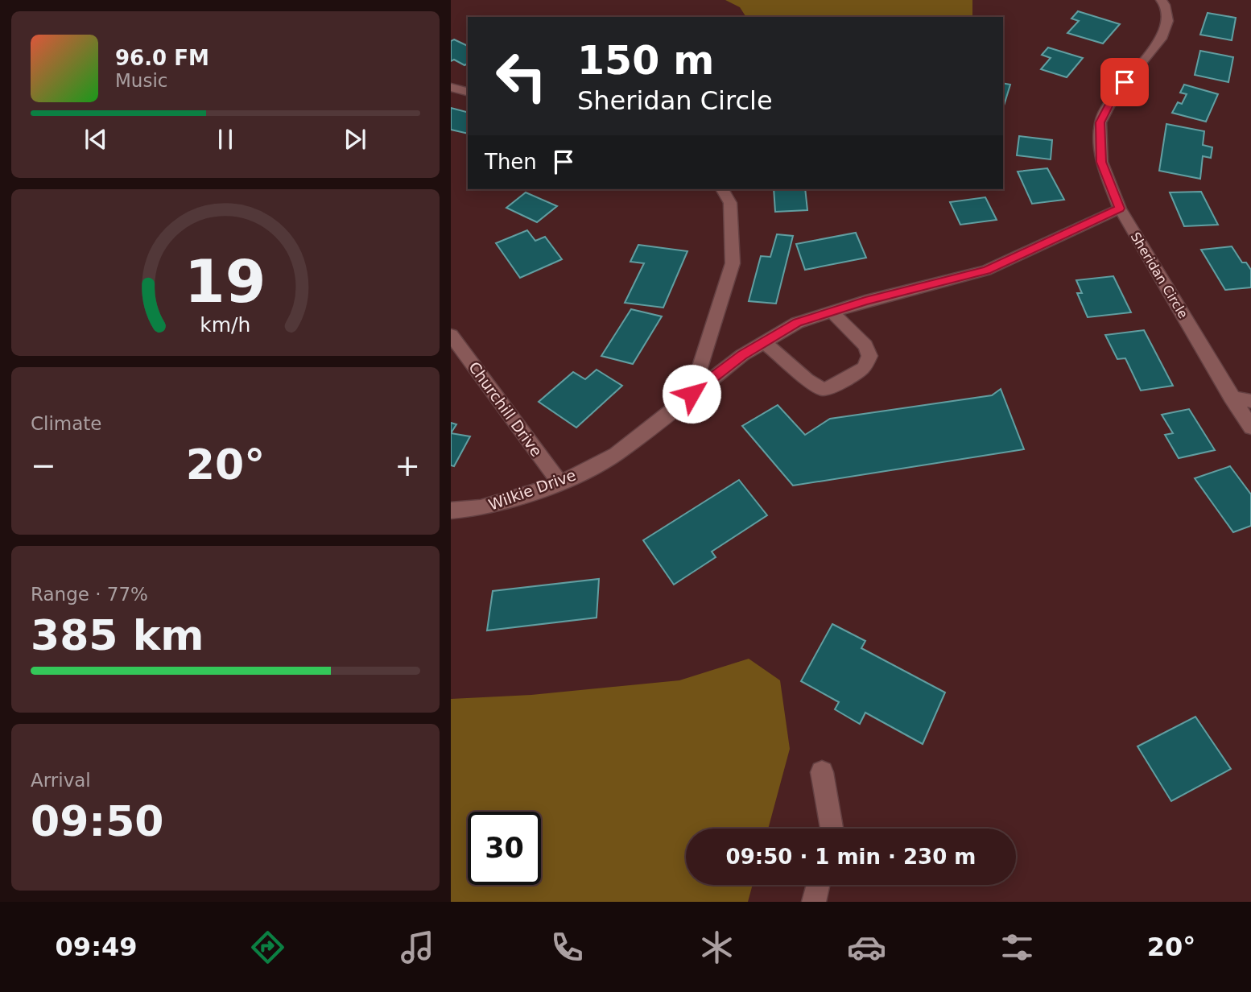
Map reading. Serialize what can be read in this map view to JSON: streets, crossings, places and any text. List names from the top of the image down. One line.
{"streets":{"street":["Sheridan Circle","Churchill Drive","Wilkie Drive"]},"crossings":[["Sheridan Circle","Wilkie Drive"],["Churchill Drive","Wilkie Drive"]],"page":{"turn":["150 m","Sheridan Circle"],"song":["96.0 FM","Music"],"then":"Then","tile":["Climate",["Range · 77%","385 km"],["Arrival","09:50"]],"heat":["−","20°","+"],"limit":"30","trip":"09:50 · 1 min · 230 m","tabs":["09:49","20°"],"gauge":["19","km/h"]}}
